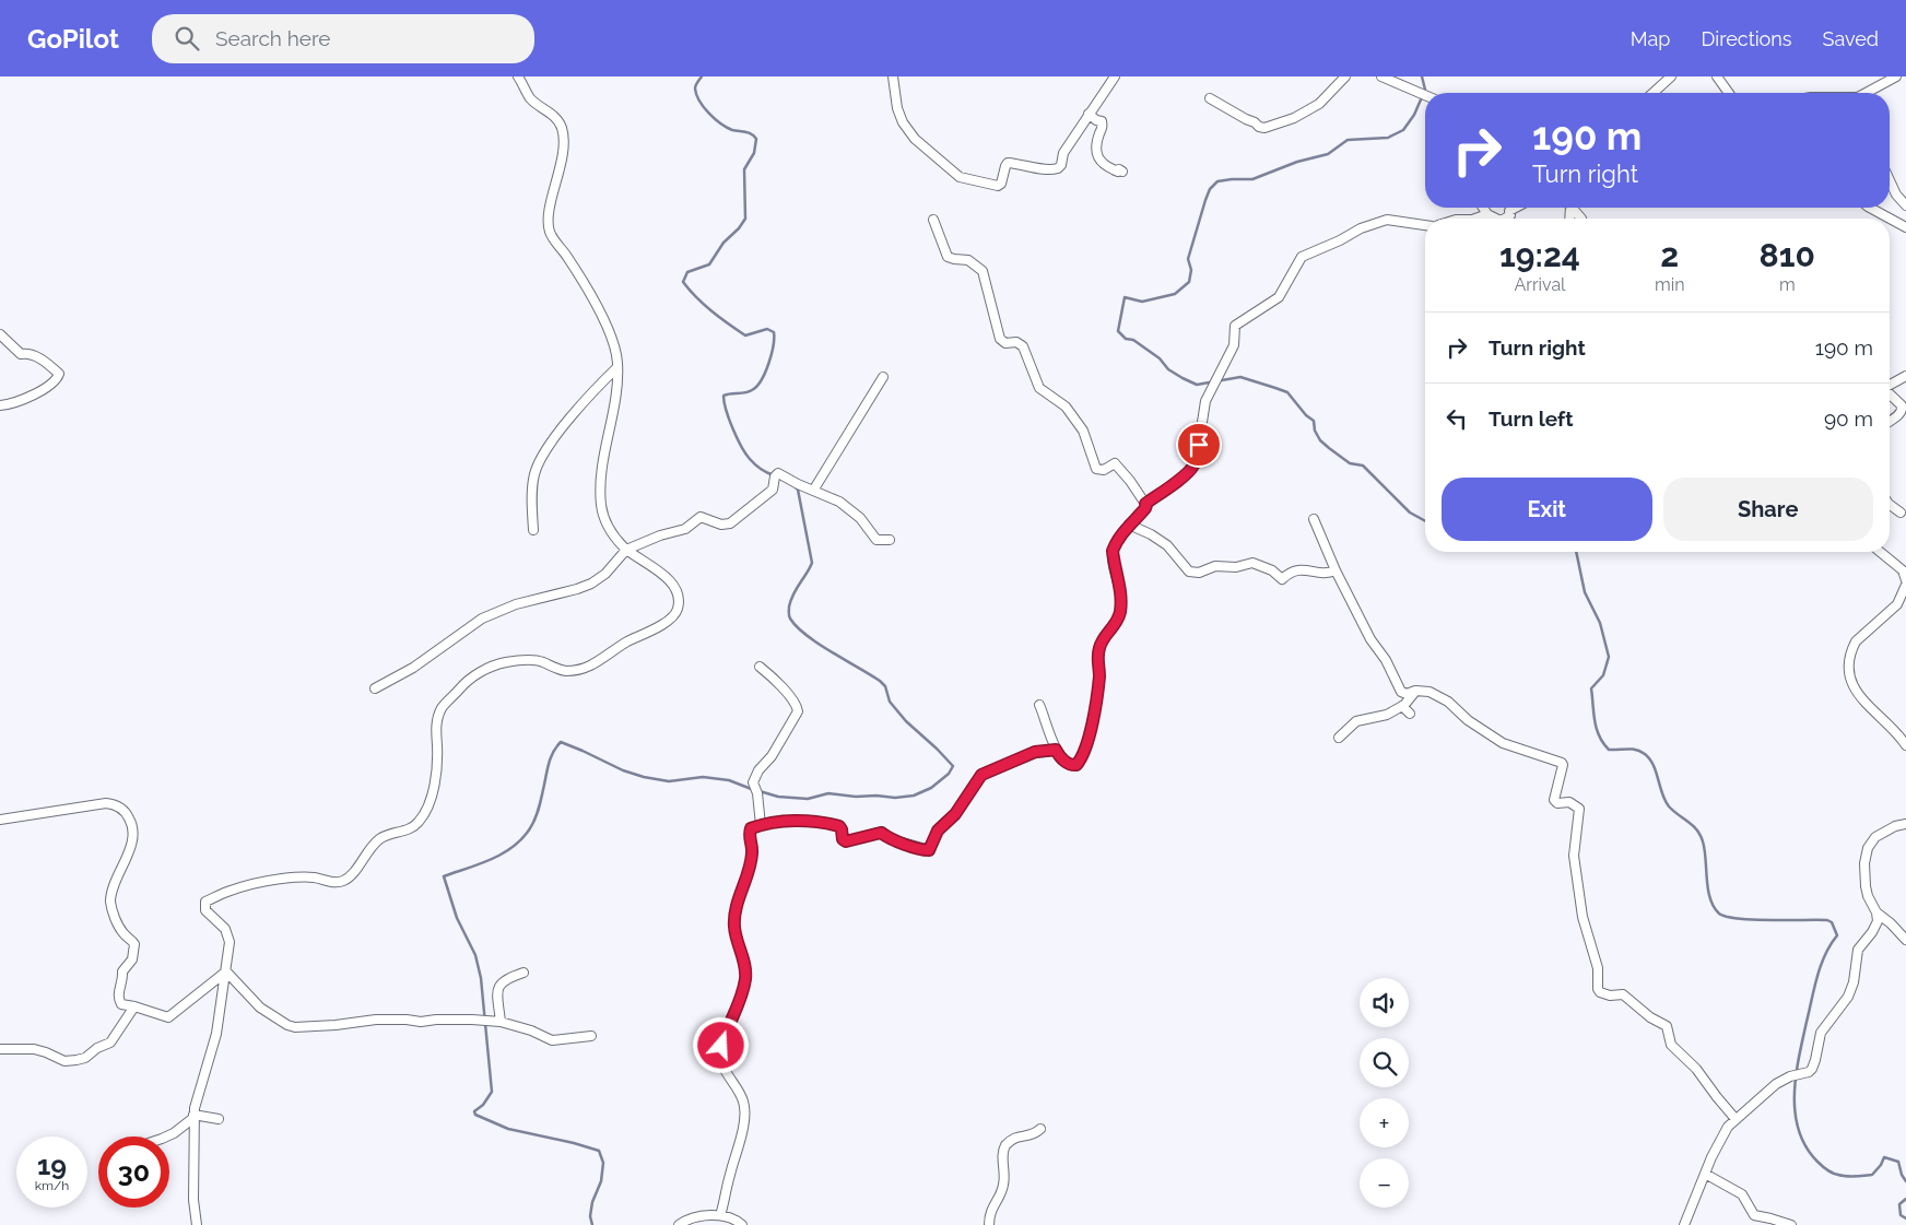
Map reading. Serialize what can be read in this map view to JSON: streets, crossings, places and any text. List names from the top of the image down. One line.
{"page":{"header":"GoPilot","search":"Search here","nav":["Map","Directions","Saved"],"turn":["190 m","Turn right"],"eta":["19:24","Arrival","2","min","810","m"],"list":[{"name":"Turn right","value":"190 m"},{"name":"Turn left","value":"90 m"}],"buttons":["Exit","Share"],"map_buttons":["+","−"],"speed":"19 km/h","limit":"30"}}
